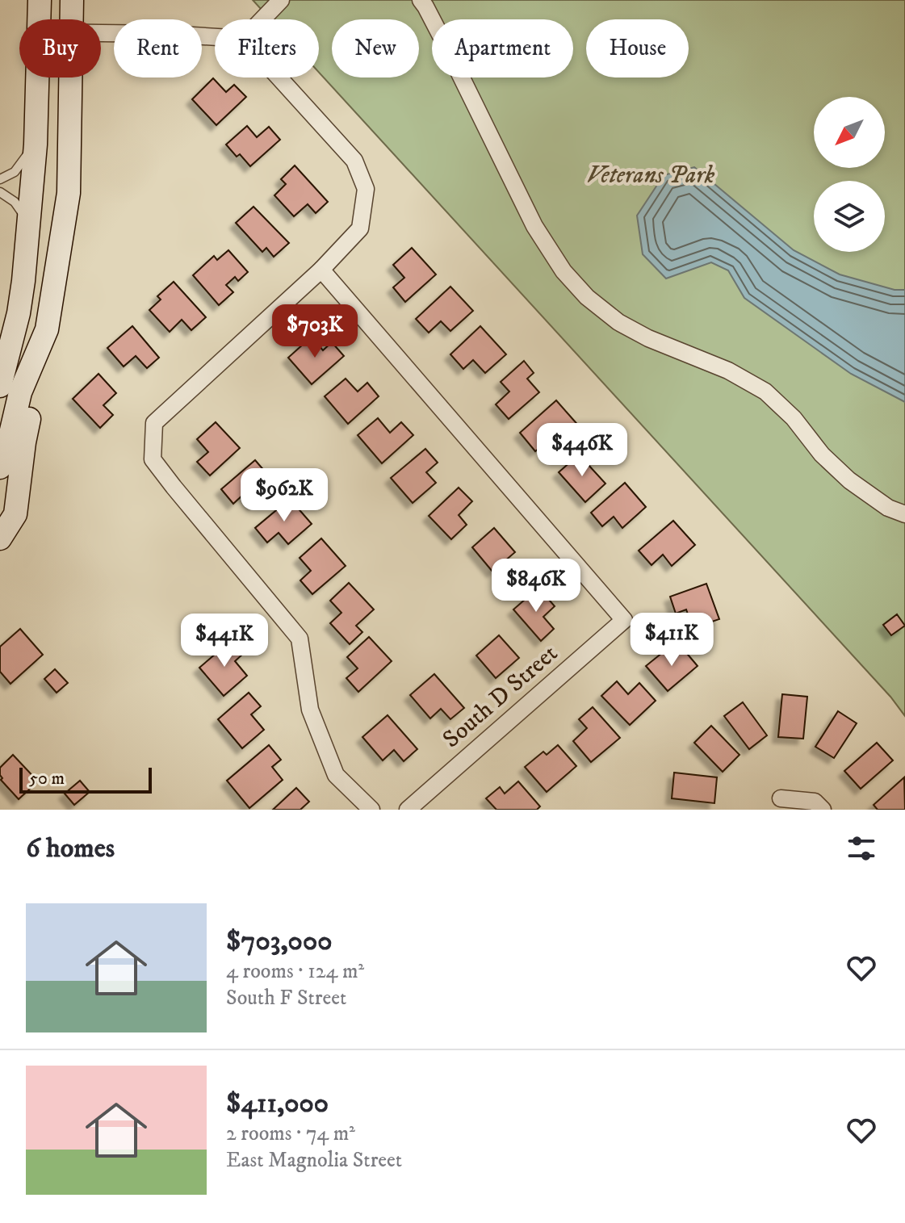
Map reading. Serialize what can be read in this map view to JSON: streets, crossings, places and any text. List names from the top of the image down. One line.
{"streets":{"street":["South D Street"]},"parks":["Veterans Park"],"scale_bar":"50 m","north":"bottom left","page":{"chip":["Buy","Rent","Filters","New","Apartment","House"],"price":["$703K","$446K","$962K","$846K","$411K","$441K"],"scale":"50 m","heading":"6 homes","list":[{"name":"$703,000","note":"4 rooms · 124 m² · South F Street"},{"name":"$411,000","note":"2 rooms · 74 m² · East Magnolia Street"}]}}
